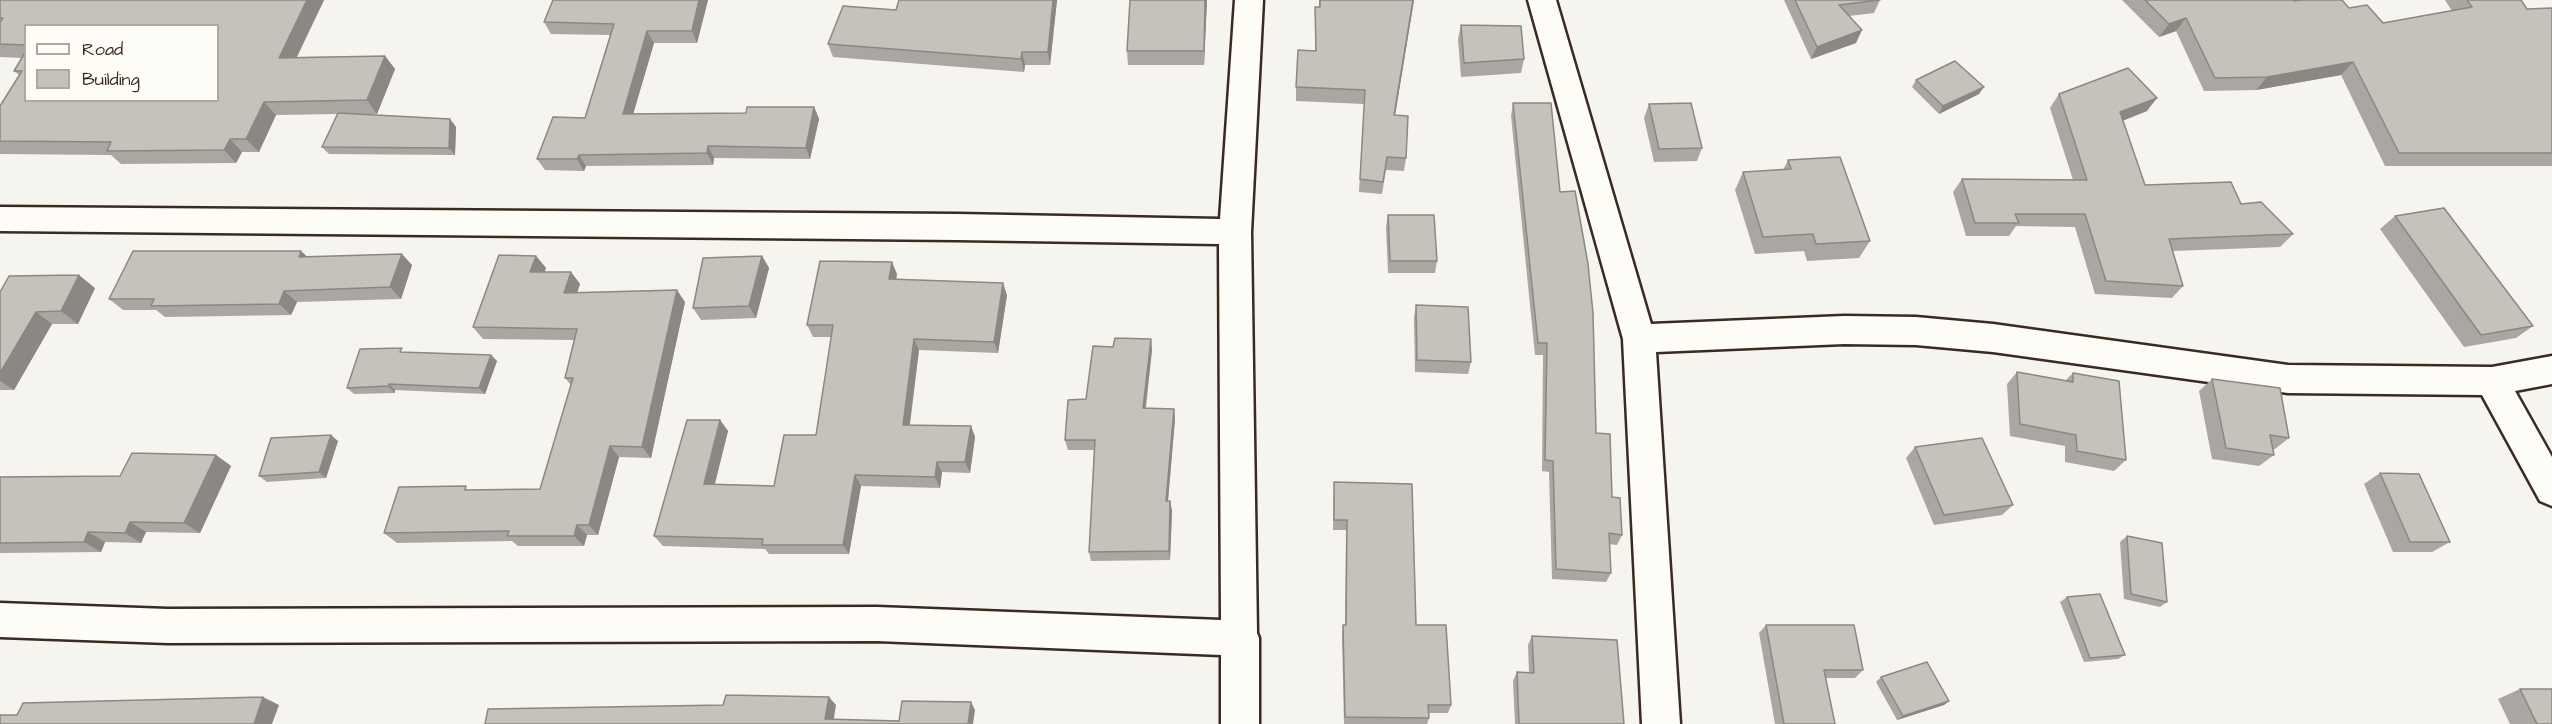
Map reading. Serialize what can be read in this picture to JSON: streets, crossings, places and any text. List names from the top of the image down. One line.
{"legend":["Road","Building"]}
